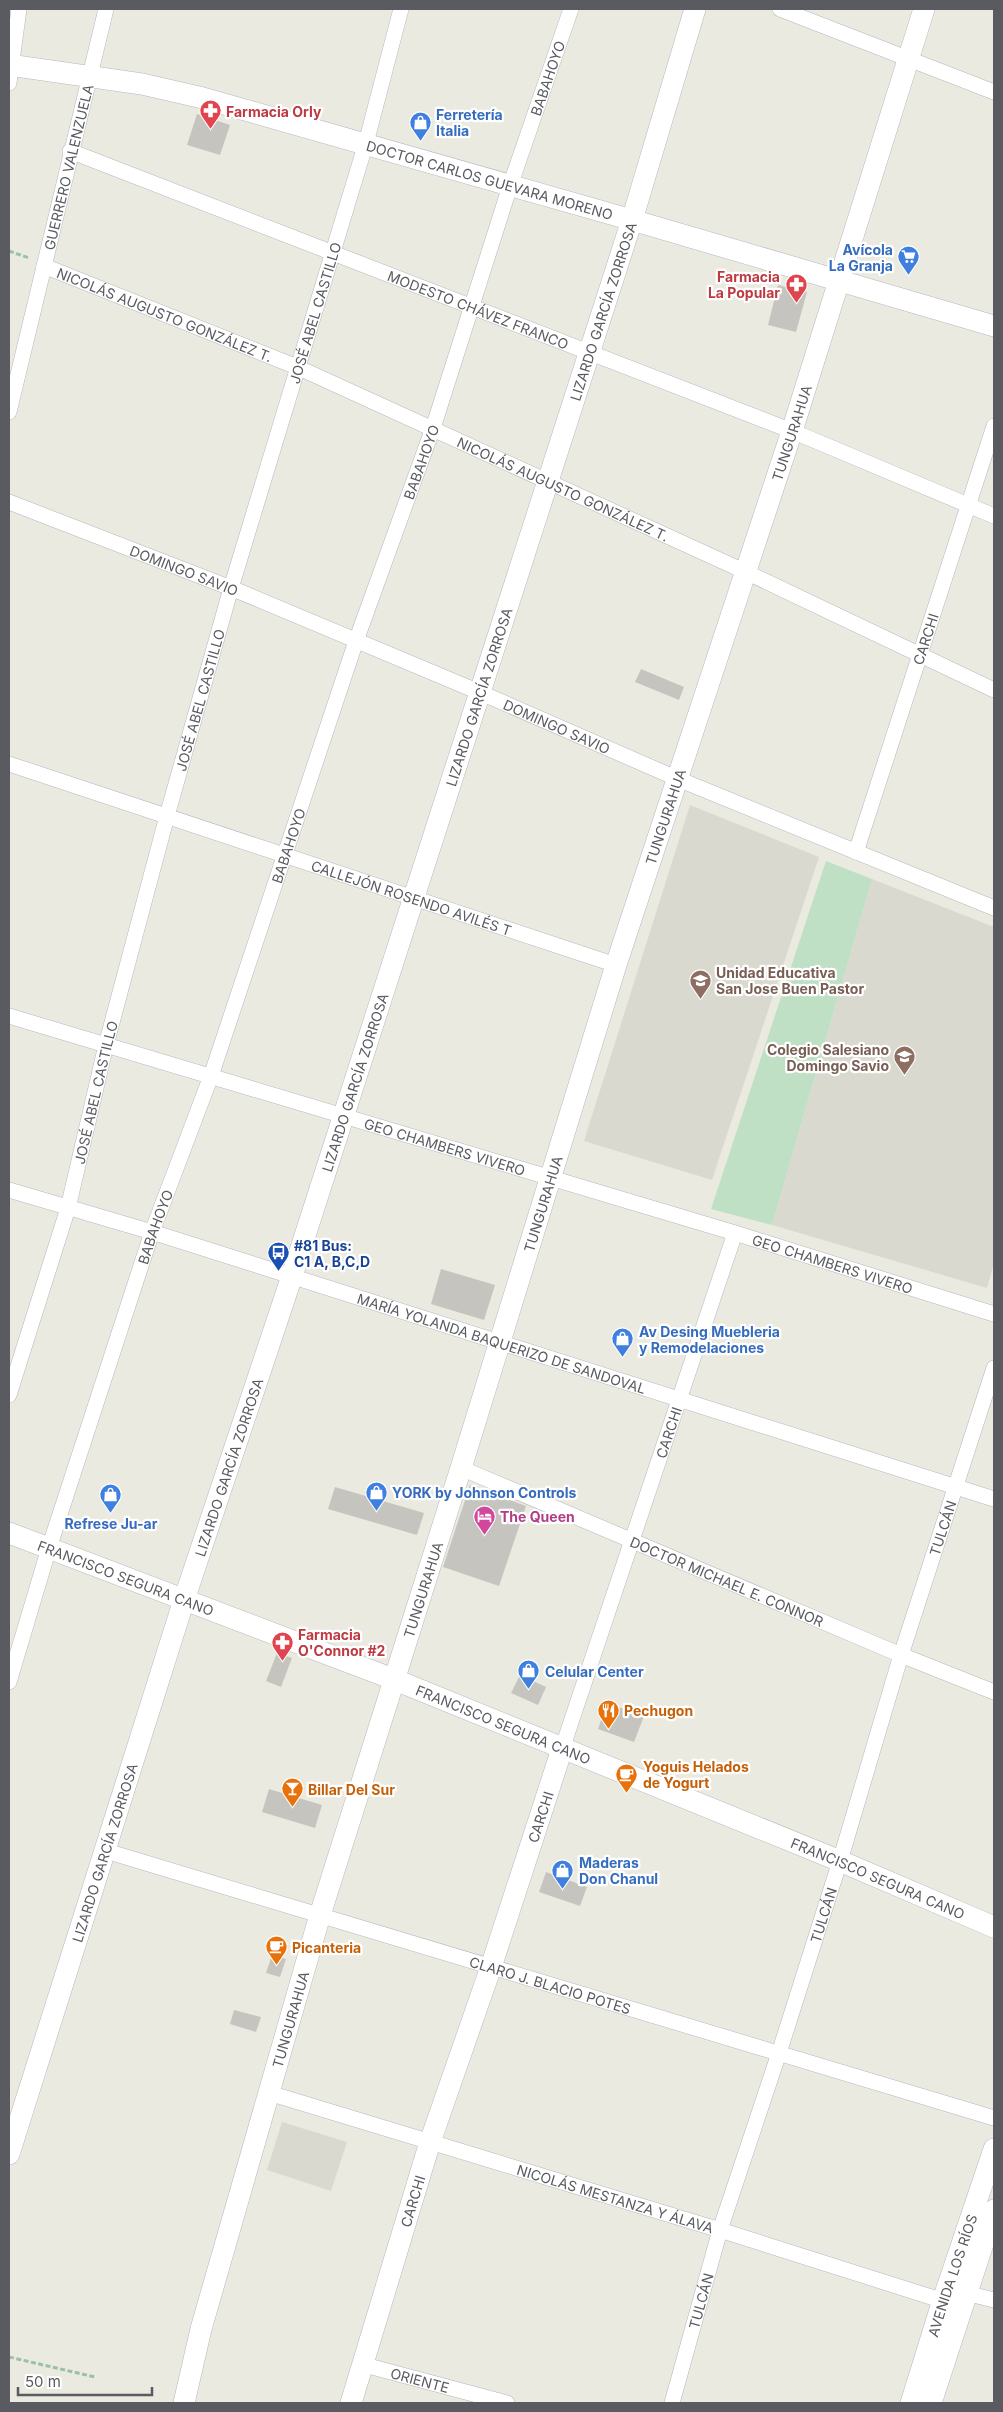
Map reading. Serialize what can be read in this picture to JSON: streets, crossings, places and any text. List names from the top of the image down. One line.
{"streets":{"street":["BABAHOYO","GUERRERO VALENZUELA","DOCTOR CARLOS GUEVARA MORENO","MODESTO CHÁVEZ FRANCO","LIZARDO GARCÍA ZORROSA","JOSÉ ABEL CASTILLO","NICOLÁS AUGUSTO GONZÁLEZ T.","TUNGURAHUA","DOMINGO SAVIO","CARCHI","CALLEJÓN ROSENDO AVILÉS T","GEO CHAMBERS VIVERO","MARÍA YOLANDA BAQUERIZO DE SANDOVAL","TULCÁN","FRANCISCO SEGURA CANO","DOCTOR MICHAEL E. CONNOR","CLARO J. BLACIO POTES","NICOLÁS MESTANZA Y ÁLAVA","AVENIDA LOS RÍOS","ORIENTE"]},"crossings":[["BABAHOYO","DOCTOR CARLOS GUEVARA MORENO"],["BABAHOYO","MODESTO CHÁVEZ FRANCO"],["BABAHOYO","NICOLÁS AUGUSTO GONZÁLEZ T."],["BABAHOYO","DOMINGO SAVIO"],["BABAHOYO","CALLEJÓN ROSENDO AVILÉS T"],["BABAHOYO","GEO CHAMBERS VIVERO"],["BABAHOYO","MARÍA YOLANDA BAQUERIZO DE SANDOVAL"],["BABAHOYO","FRANCISCO SEGURA CANO"],["GUERRERO VALENZUELA","DOCTOR CARLOS GUEVARA MORENO"],["GUERRERO VALENZUELA","MODESTO CHÁVEZ FRANCO"],["GUERRERO VALENZUELA","NICOLÁS AUGUSTO GONZÁLEZ T."],["DOCTOR CARLOS GUEVARA MORENO","LIZARDO GARCÍA ZORROSA"],["DOCTOR CARLOS GUEVARA MORENO","JOSÉ ABEL CASTILLO"],["DOCTOR CARLOS GUEVARA MORENO","TUNGURAHUA"],["MODESTO CHÁVEZ FRANCO","LIZARDO GARCÍA ZORROSA"],["MODESTO CHÁVEZ FRANCO","JOSÉ ABEL CASTILLO"],["MODESTO CHÁVEZ FRANCO","TUNGURAHUA"],["MODESTO CHÁVEZ FRANCO","CARCHI"],["LIZARDO GARCÍA ZORROSA","NICOLÁS AUGUSTO GONZÁLEZ T."],["LIZARDO GARCÍA ZORROSA","DOMINGO SAVIO"],["LIZARDO GARCÍA ZORROSA","CALLEJÓN ROSENDO AVILÉS T"],["LIZARDO GARCÍA ZORROSA","GEO CHAMBERS VIVERO"],["LIZARDO GARCÍA ZORROSA","MARÍA YOLANDA BAQUERIZO DE SANDOVAL"],["LIZARDO GARCÍA ZORROSA","FRANCISCO SEGURA CANO"],["LIZARDO GARCÍA ZORROSA","CLARO J. BLACIO POTES"],["JOSÉ ABEL CASTILLO","NICOLÁS AUGUSTO GONZÁLEZ T."],["JOSÉ ABEL CASTILLO","DOMINGO SAVIO"],["JOSÉ ABEL CASTILLO","CALLEJÓN ROSENDO AVILÉS T"],["JOSÉ ABEL CASTILLO","GEO CHAMBERS VIVERO"],["JOSÉ ABEL CASTILLO","MARÍA YOLANDA BAQUERIZO DE SANDOVAL"],["NICOLÁS AUGUSTO GONZÁLEZ T.","TUNGURAHUA"],["NICOLÁS AUGUSTO GONZÁLEZ T.","CARCHI"],["TUNGURAHUA","DOMINGO SAVIO"],["TUNGURAHUA","CALLEJÓN ROSENDO AVILÉS T"],["TUNGURAHUA","GEO CHAMBERS VIVERO"],["TUNGURAHUA","MARÍA YOLANDA BAQUERIZO DE SANDOVAL"],["TUNGURAHUA","FRANCISCO SEGURA CANO"],["TUNGURAHUA","DOCTOR MICHAEL E. CONNOR"],["TUNGURAHUA","CLARO J. BLACIO POTES"],["TUNGURAHUA","NICOLÁS MESTANZA Y ÁLAVA"],["DOMINGO SAVIO","CARCHI"],["CARCHI","GEO CHAMBERS VIVERO"],["CARCHI","MARÍA YOLANDA BAQUERIZO DE SANDOVAL"],["CARCHI","FRANCISCO SEGURA CANO"],["CARCHI","DOCTOR MICHAEL E. CONNOR"],["CARCHI","CLARO J. BLACIO POTES"],["CARCHI","NICOLÁS MESTANZA Y ÁLAVA"],["CARCHI","ORIENTE"],["MARÍA YOLANDA BAQUERIZO DE SANDOVAL","TULCÁN"],["TULCÁN","FRANCISCO SEGURA CANO"],["TULCÁN","DOCTOR MICHAEL E. CONNOR"],["TULCÁN","CLARO J. BLACIO POTES"],["TULCÁN","NICOLÁS MESTANZA Y ÁLAVA"],["NICOLÁS MESTANZA Y ÁLAVA","AVENIDA LOS RÍOS"]],"places":{"pharmacy":["Farmacia Orly","Farmacia La Popular","Farmacia O'Connor #2"],"shop":["Ferretería Italia","Av Desing Muebleria y Remodelaciones","YORK by Johnson Controls","Refrese Ju-ar","Celular Center","Maderas Don Chanul"],"supermarket":["Avícola La Granja"],"school or university":["Unidad Educativa San Jose Buen Pastor","Colegio Salesiano Domingo Savio"],"bus stop":["#81 Bus: C1 A, B,C,D"],"hotel":["The Queen"],"restaurant":["Pechugon"],"cafe":["Yoguis Helados de Yogurt","Picanteria"],"bar":["Billar Del Sur"]},"scale_bar":"50 m"}
